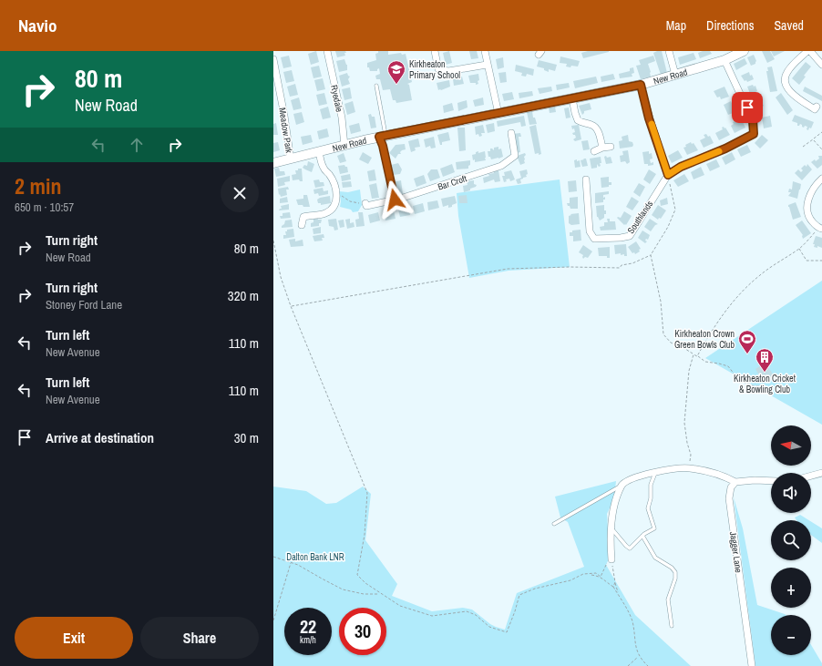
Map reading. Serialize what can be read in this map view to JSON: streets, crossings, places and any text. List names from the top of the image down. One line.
{"streets":{"street":["New Road","Ryedale","Meadow Park","Bar Croft","Southlands","Jagger Lane"]},"crossings":[["New Road","Ryedale"],["New Road","Meadow Park"]],"parks":["Dalton Bank LNR"],"places":{"school or university":["Kirkheaton Primary School"],"sports":["Kirkheaton Crown Green Bowls Club"],"building":["Kirkheaton Cricket & Bowling Club"]},"north":"left","page":{"header":"Navio","nav":["Map","Directions","Saved"],"turn":["80 m","New Road"],"heading":["2 min","650 m · 10:57"],"list":[{"name":"Turn right","note":"New Road","value":"80 m"},{"name":"Turn right","note":"Stoney Ford Lane","value":"320 m"},{"name":"Turn left","note":"New Avenue","value":"110 m"},{"name":"Turn left","note":"New Avenue","value":"110 m"},{"name":"Arrive at destination","value":"30 m"}],"map_buttons":["+","−"],"speed":"22 km/h","limit":"30","buttons":["Exit","Share"]}}
